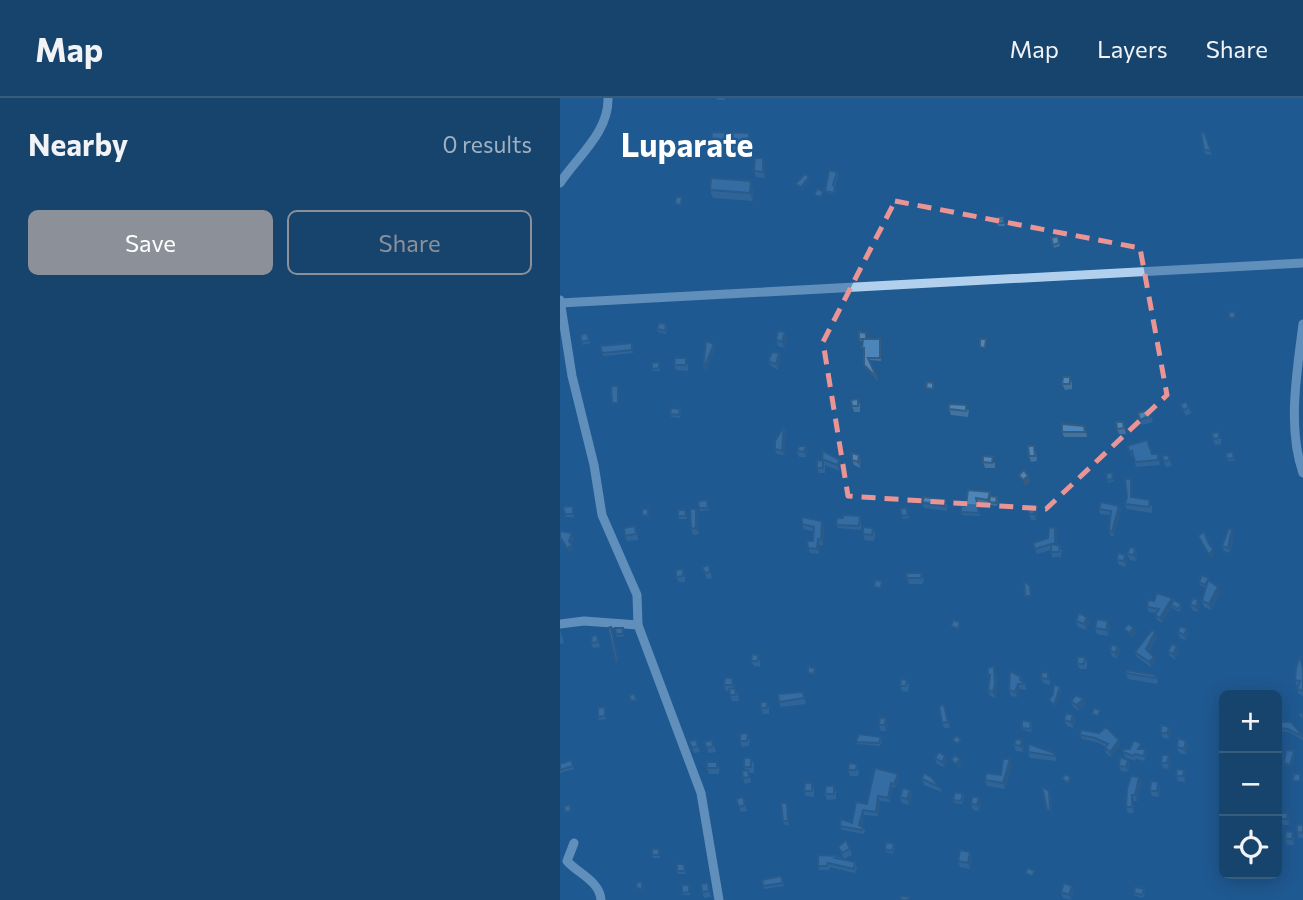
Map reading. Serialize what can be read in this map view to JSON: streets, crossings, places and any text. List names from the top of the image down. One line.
{"districts":["Luparate"],"page":{"header":"Map","nav":["Map","Layers","Share"],"heading":["Nearby","0 results"],"buttons":["Save","Share"],"map_buttons":["+","−"]}}
